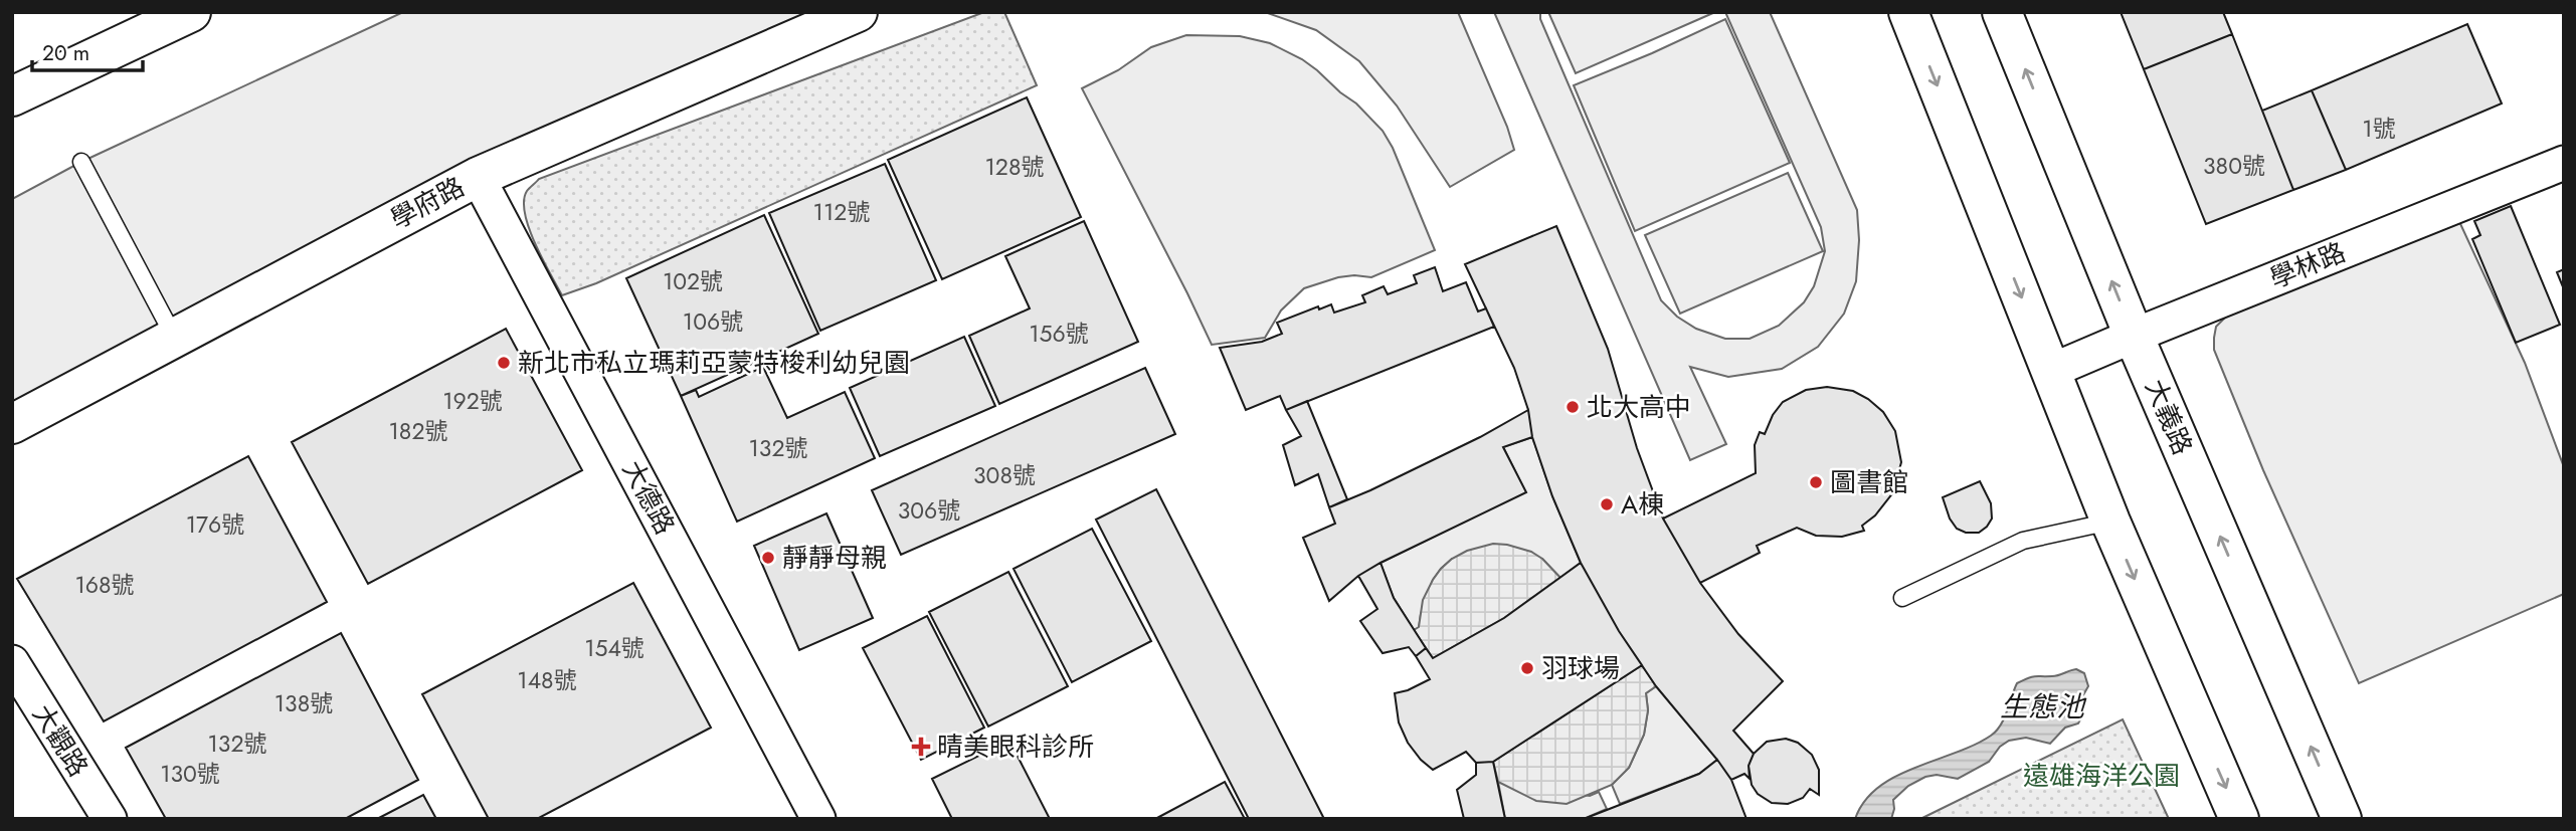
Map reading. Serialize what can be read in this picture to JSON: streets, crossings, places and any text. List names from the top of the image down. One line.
{"streets":{"main road":["學府路","大義路"],"street":["學林路","大德路","大觀路"]},"crossings":[["學府路","大德路"],["學林路","大義路"]],"water":["生態池"],"parks":["遠雄海洋公園"],"places":{"other":["新北市私立瑪莉亞蒙特梭利幼兒園","北大高中","圖書館","A棟","靜靜母親","羽球場"],"health":["晴美眼科診所"]},"house_numbers":["1號","380號","128號","112號","102號","106號","156號","192號","182號","132號","308號","306號","176號","168號","154號","148號","138號","132號","130號"],"scale_bar":"20 m"}
